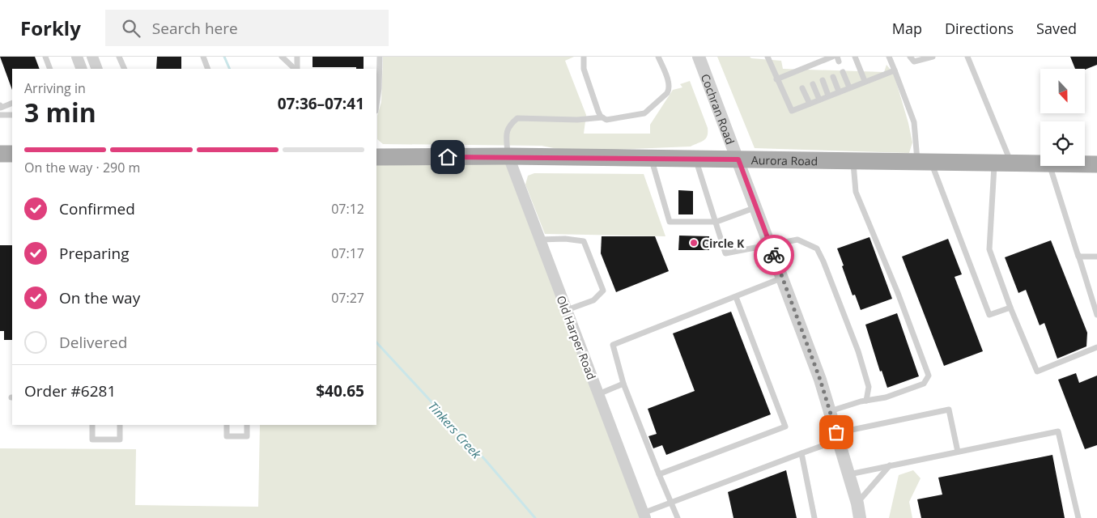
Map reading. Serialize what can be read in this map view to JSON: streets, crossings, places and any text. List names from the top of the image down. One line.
{"streets":{"main road":["Aurora Road"],"street":["Cochran Road","Old Harper Road"]},"crossings":[["Cochran Road","Aurora Road"],["Aurora Road","Old Harper Road"]],"water":["Tinkers Creek"],"places":["Circle K"],"north":"bottom","page":{"header":"Forkly","search":"Search here","nav":["Map","Directions","Saved"],"heading":["3 min","Arriving in","07:36–07:41"],"panel":["Order #6281","$40.65"],"bar":"On the way · 290 m","list":[["Confirmed","07:12"],["Preparing","07:17"],["On the way","07:27"],"Delivered"]}}
